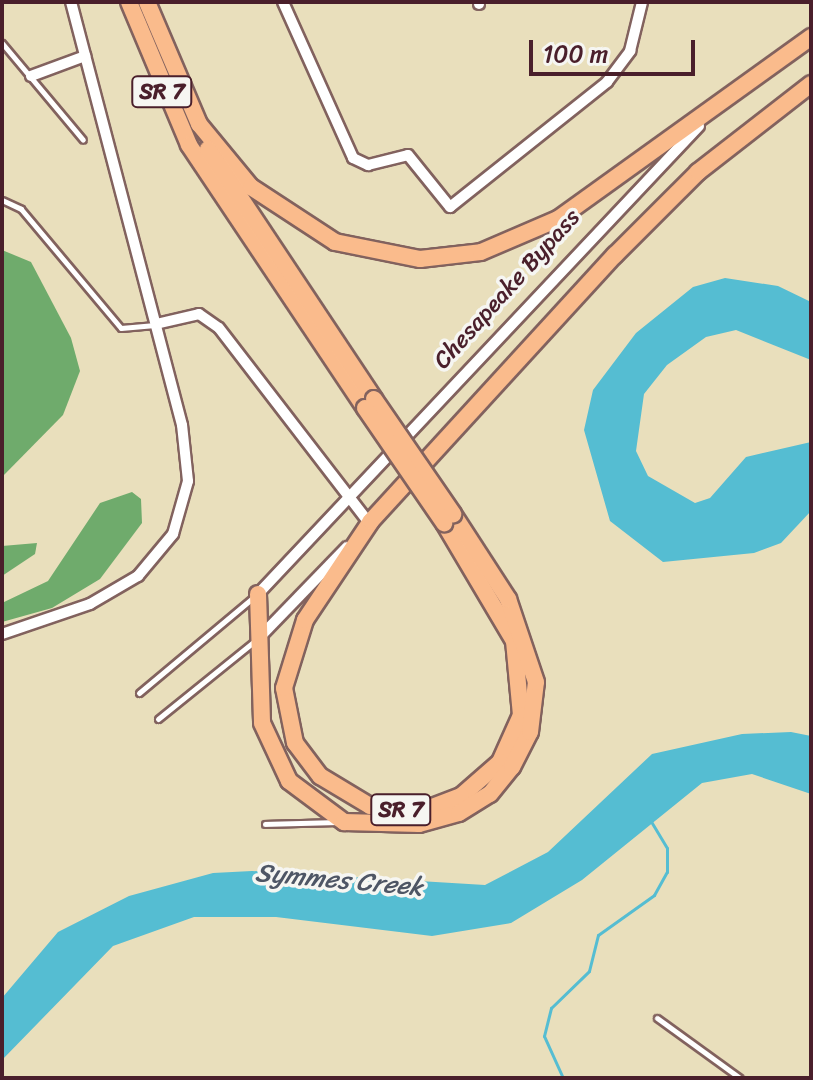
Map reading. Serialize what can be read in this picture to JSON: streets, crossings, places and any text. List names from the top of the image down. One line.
{"streets":{"main road":["SR 7","Chesapeake Bypass"]},"crossings":[["SR 7","Chesapeake Bypass"]],"water":["Symmes Creek"],"scale_bar":"100 m"}
